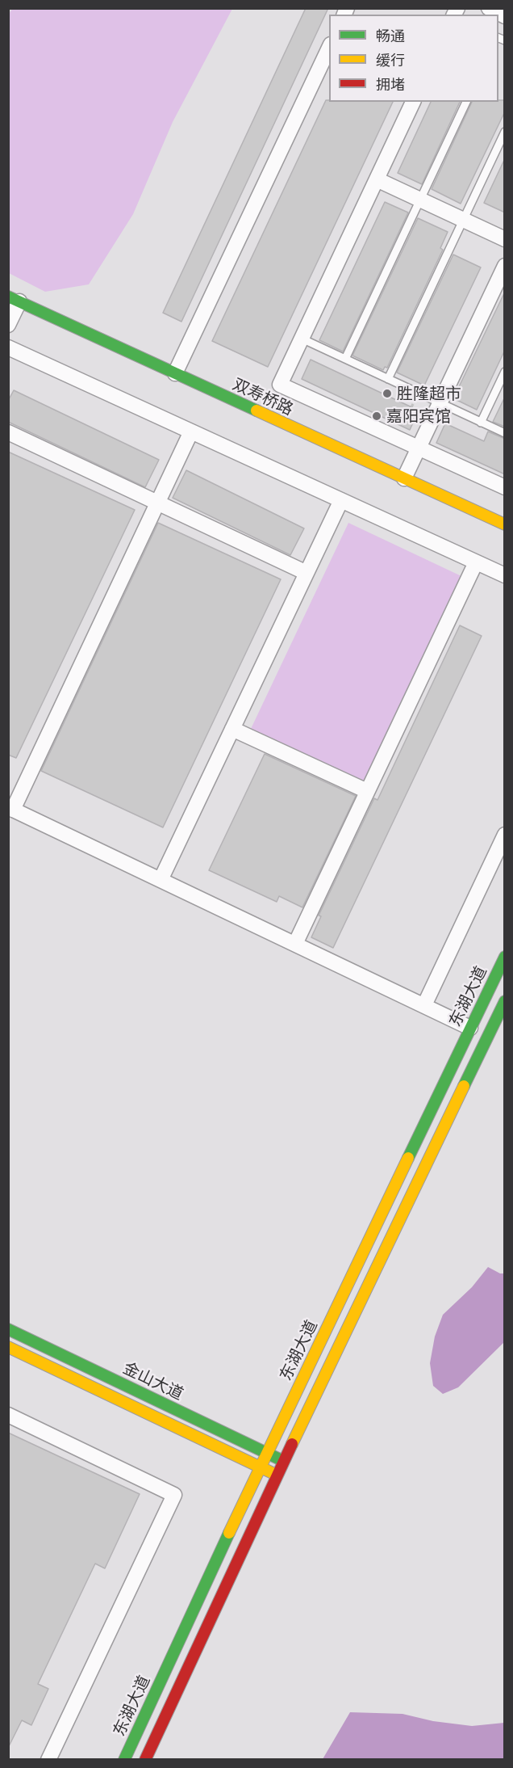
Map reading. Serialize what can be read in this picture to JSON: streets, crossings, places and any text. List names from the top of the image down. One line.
{"streets":{"main road":["双寿桥路","东湖大道","金山大道"]},"crossings":[["东湖大道","金山大道"]],"places":["胜隆超市","嘉阳宾馆"],"legend":["畅通","缓行","拥堵"]}
